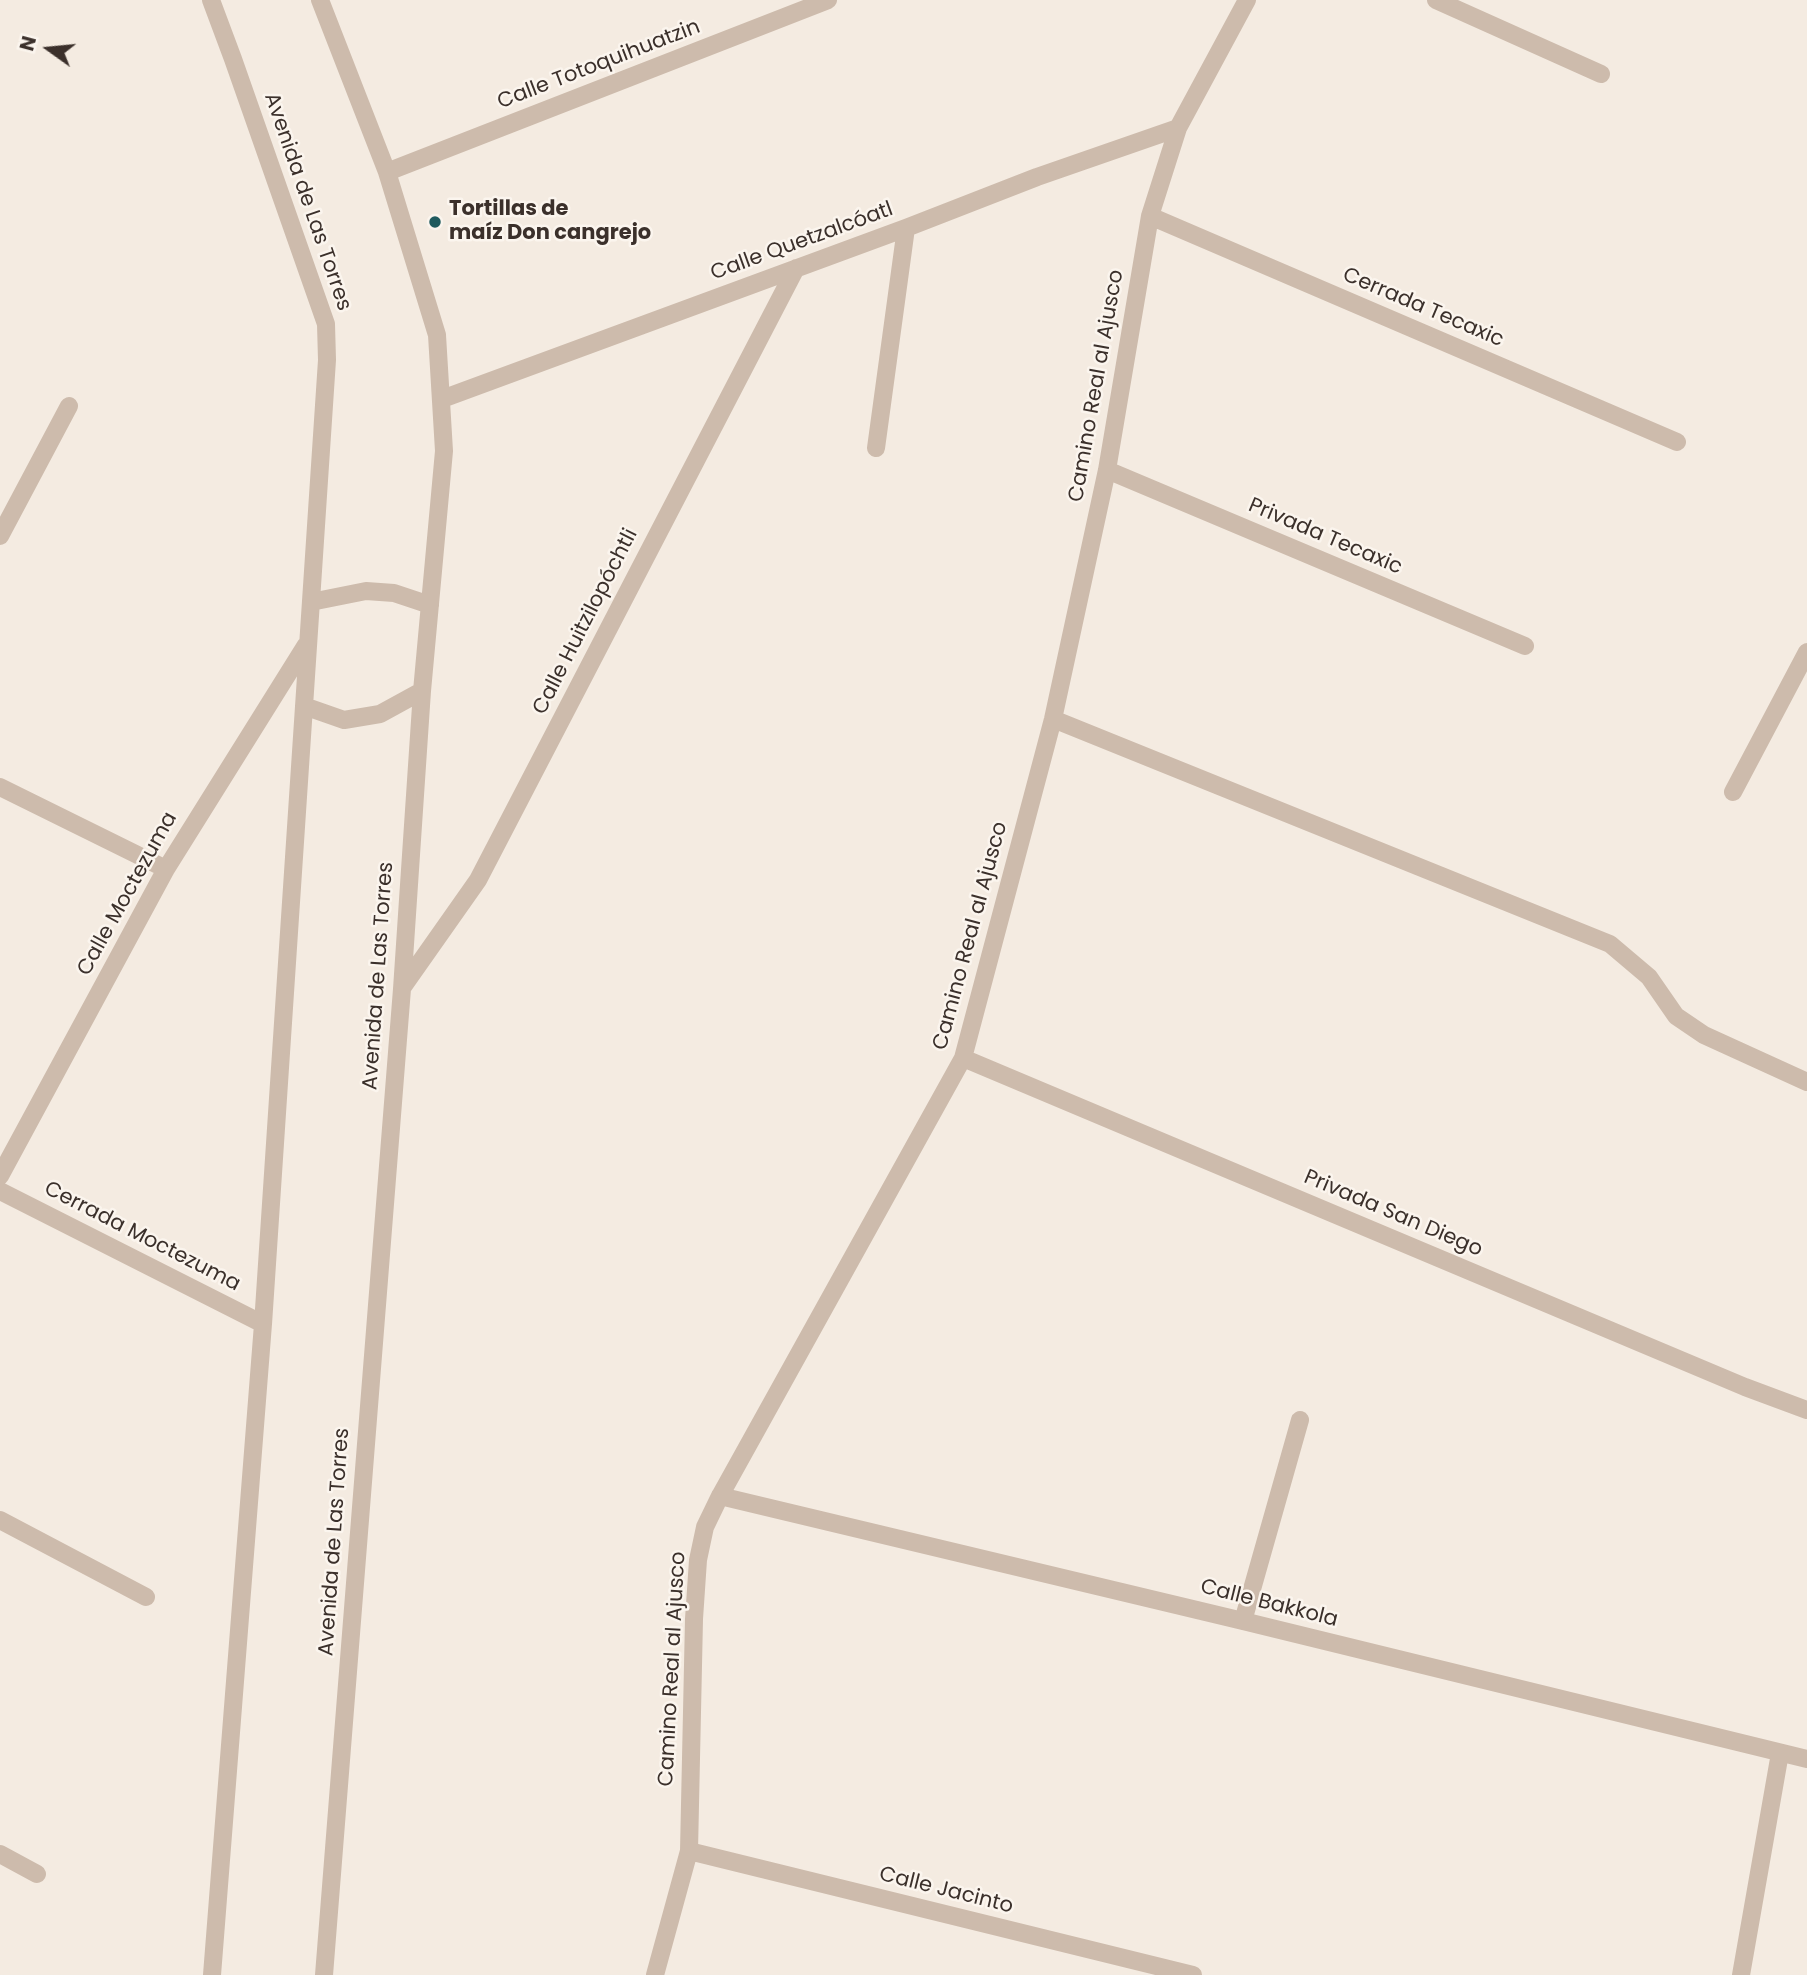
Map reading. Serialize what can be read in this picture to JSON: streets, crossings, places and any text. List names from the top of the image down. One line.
{"streets":{"street":["Calle Totoquihuatzin","Avenida de Las Torres","Calle Quetzalcóatl","Cerrada Tecaxic","Camino Real al Ajusco","Privada Tecaxic","Calle Huitzilopóchtli","Calle Moctezuma","Privada San Diego","Cerrada Moctezuma","Calle Bakkola","Calle Jacinto"]},"crossings":[["Calle Totoquihuatzin","Avenida de Las Torres"],["Avenida de Las Torres","Calle Quetzalcóatl"],["Avenida de Las Torres","Calle Huitzilopóchtli"],["Avenida de Las Torres","Calle Moctezuma"],["Avenida de Las Torres","Cerrada Moctezuma"],["Calle Quetzalcóatl","Camino Real al Ajusco"],["Calle Quetzalcóatl","Calle Huitzilopóchtli"],["Cerrada Tecaxic","Camino Real al Ajusco"],["Camino Real al Ajusco","Privada Tecaxic"],["Camino Real al Ajusco","Privada San Diego"],["Camino Real al Ajusco","Calle Bakkola"],["Camino Real al Ajusco","Calle Jacinto"]],"places":["Tortillas de maíz Don cangrejo"],"north":"left"}
